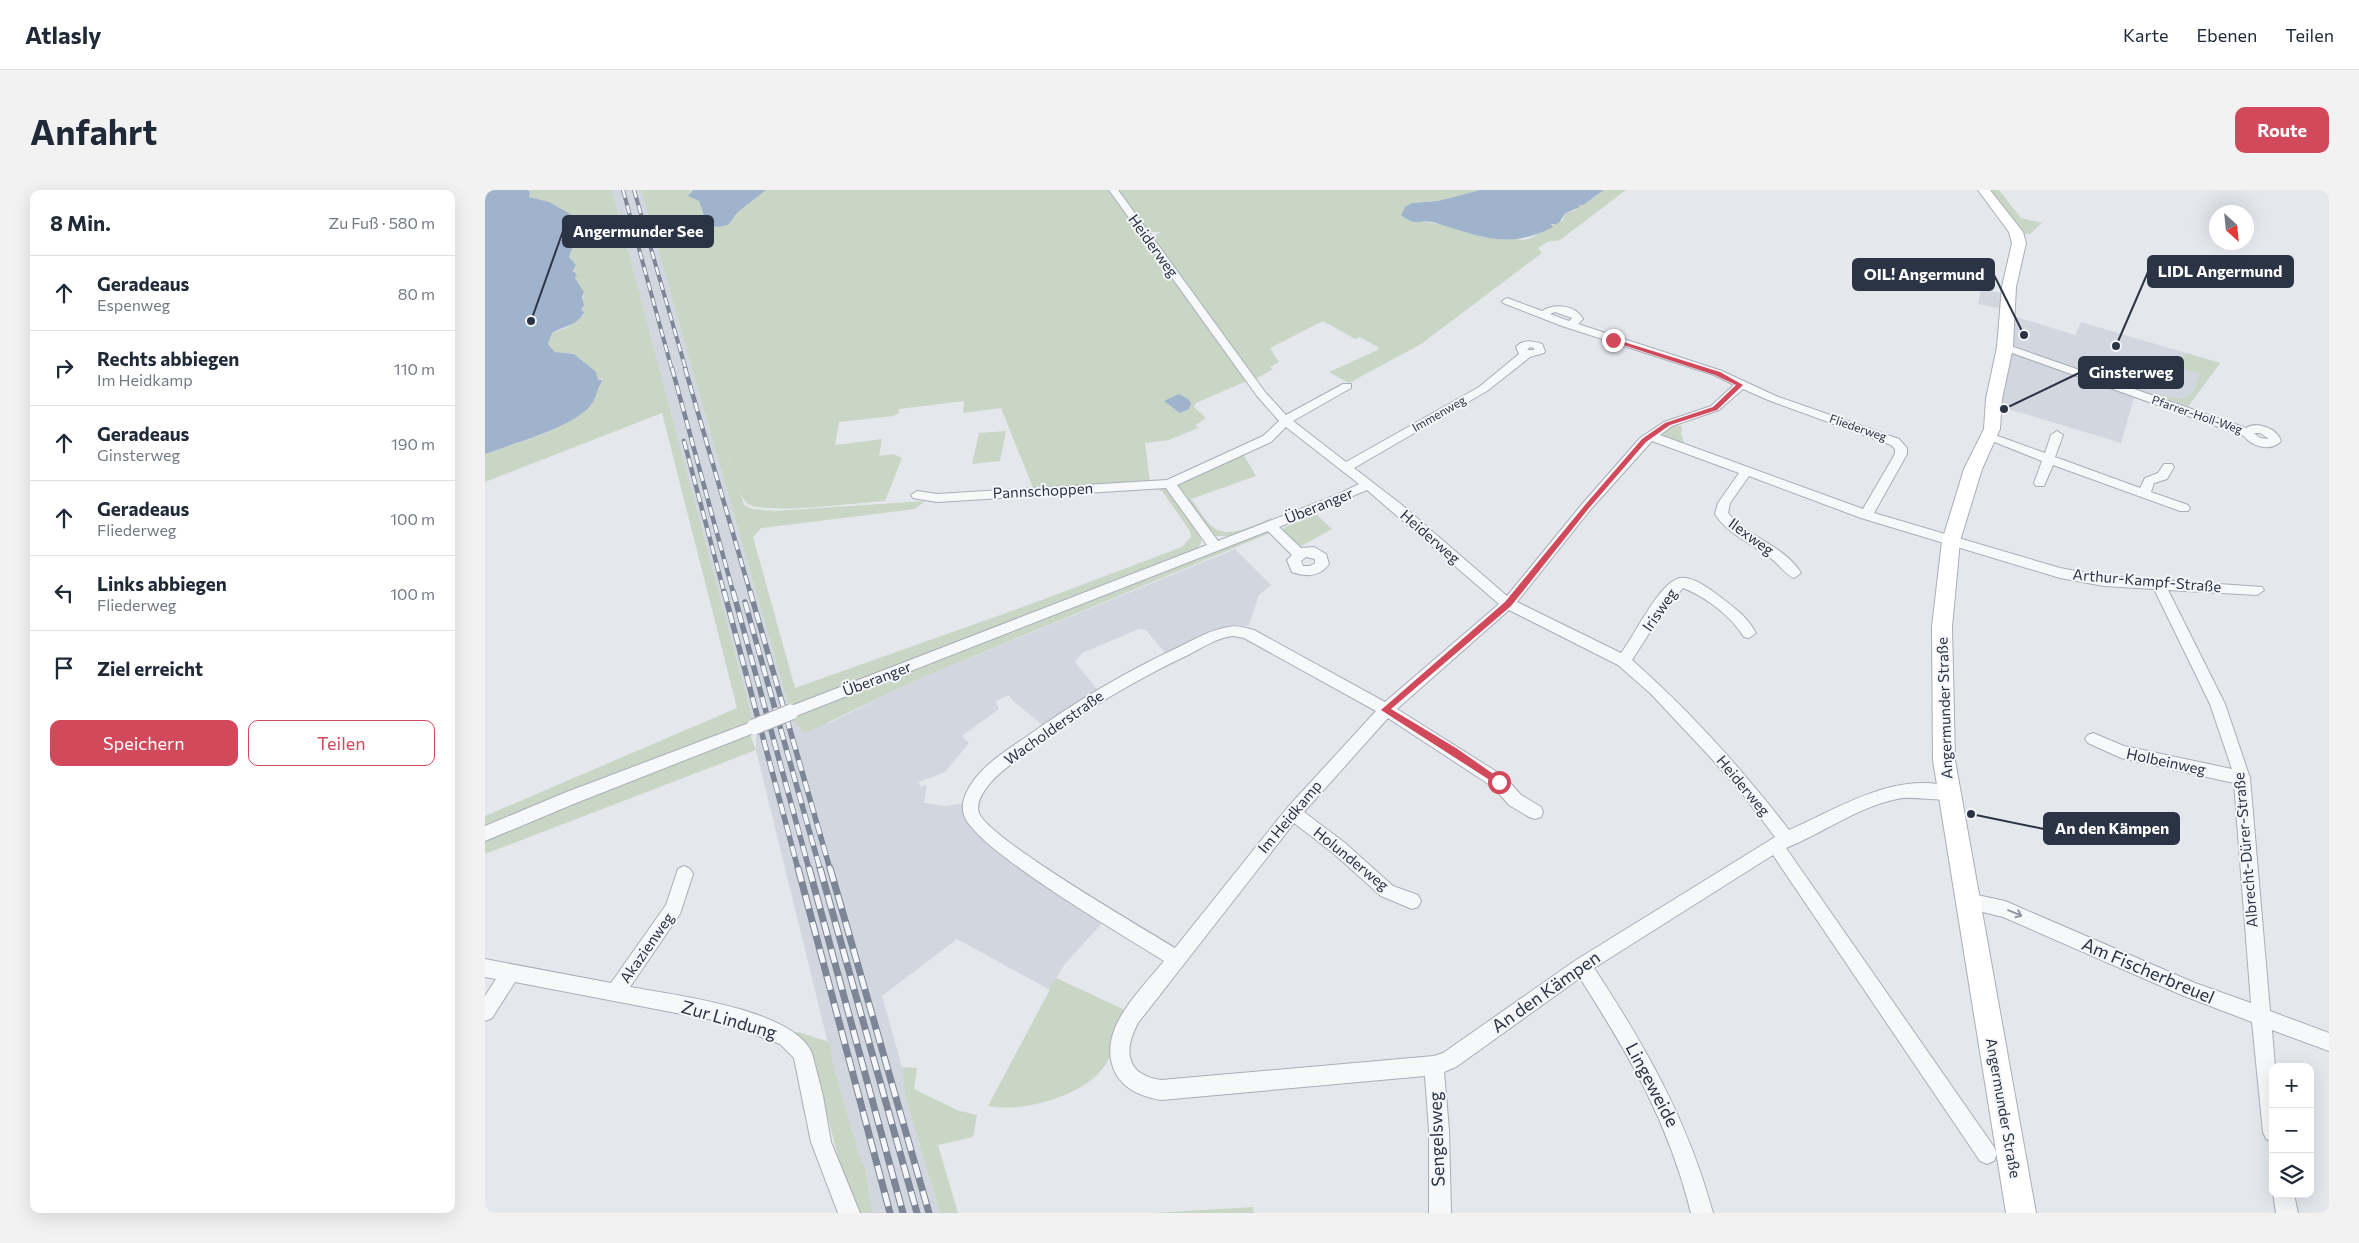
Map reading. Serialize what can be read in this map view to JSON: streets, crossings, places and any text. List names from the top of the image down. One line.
{"streets":{"main road":["Angermunder Straße"],"street":["Heiderweg","Immenweg","Pfarrer-Holl-Weg","Fliederweg","Pannschoppen","Überanger","Ilexweg","Arthur-Kampf-Straße","Irisweg","Wacholderstraße","Holbeinweg","Im Heidkamp","Albrecht-Dürer-Straße","Holunderweg","Akazienweg","Am Fischerbreuel","An den Kämpen","Zur Lindung","Lingeweide","Sengelsweg"]},"crossings":[["Heiderweg","Immenweg"],["Heiderweg","Pannschoppen"],["Heiderweg","Überanger"],["Heiderweg","Irisweg"],["Heiderweg","Im Heidkamp"],["Heiderweg","An den Kämpen"],["Pfarrer-Holl-Weg","Angermunder Straße"],["Fliederweg","Arthur-Kampf-Straße"],["Ilexweg","Arthur-Kampf-Straße"],["Arthur-Kampf-Straße","Angermunder Straße"],["Arthur-Kampf-Straße","Im Heidkamp"],["Arthur-Kampf-Straße","Albrecht-Dürer-Straße"],["Angermunder Straße","Am Fischerbreuel"],["Angermunder Straße","An den Kämpen"],["Wacholderstraße","Im Heidkamp"],["Holbeinweg","Albrecht-Dürer-Straße"],["Im Heidkamp","Holunderweg"],["Im Heidkamp","An den Kämpen"],["Albrecht-Dürer-Straße","Am Fischerbreuel"],["Akazienweg","Zur Lindung"],["An den Kämpen","Lingeweide"],["An den Kämpen","Sengelsweg"]],"one_way":["Am Fischerbreuel"],"places":["Angermunder See","OIL! Angermund","LIDL Angermund","Ginsterweg","An den Kämpen"],"north":"bottom right","page":{"header":"Atlasly","nav":["Karte","Ebenen","Teilen"],"buttons":["Route",["Speichern","Teilen"]],"title":"Anfahrt","heading":["8 Min.","Zu Fuß · 580 m"],"list":[["Geradeaus","Espenweg","80 m"],["Rechts abbiegen","Im Heidkamp","110 m"],["Geradeaus","Ginsterweg","190 m"],["Geradeaus","Fliederweg","100 m"],["Links abbiegen","Fliederweg","100 m"],"Ziel erreicht"],"map_buttons":["+","−"]}}
